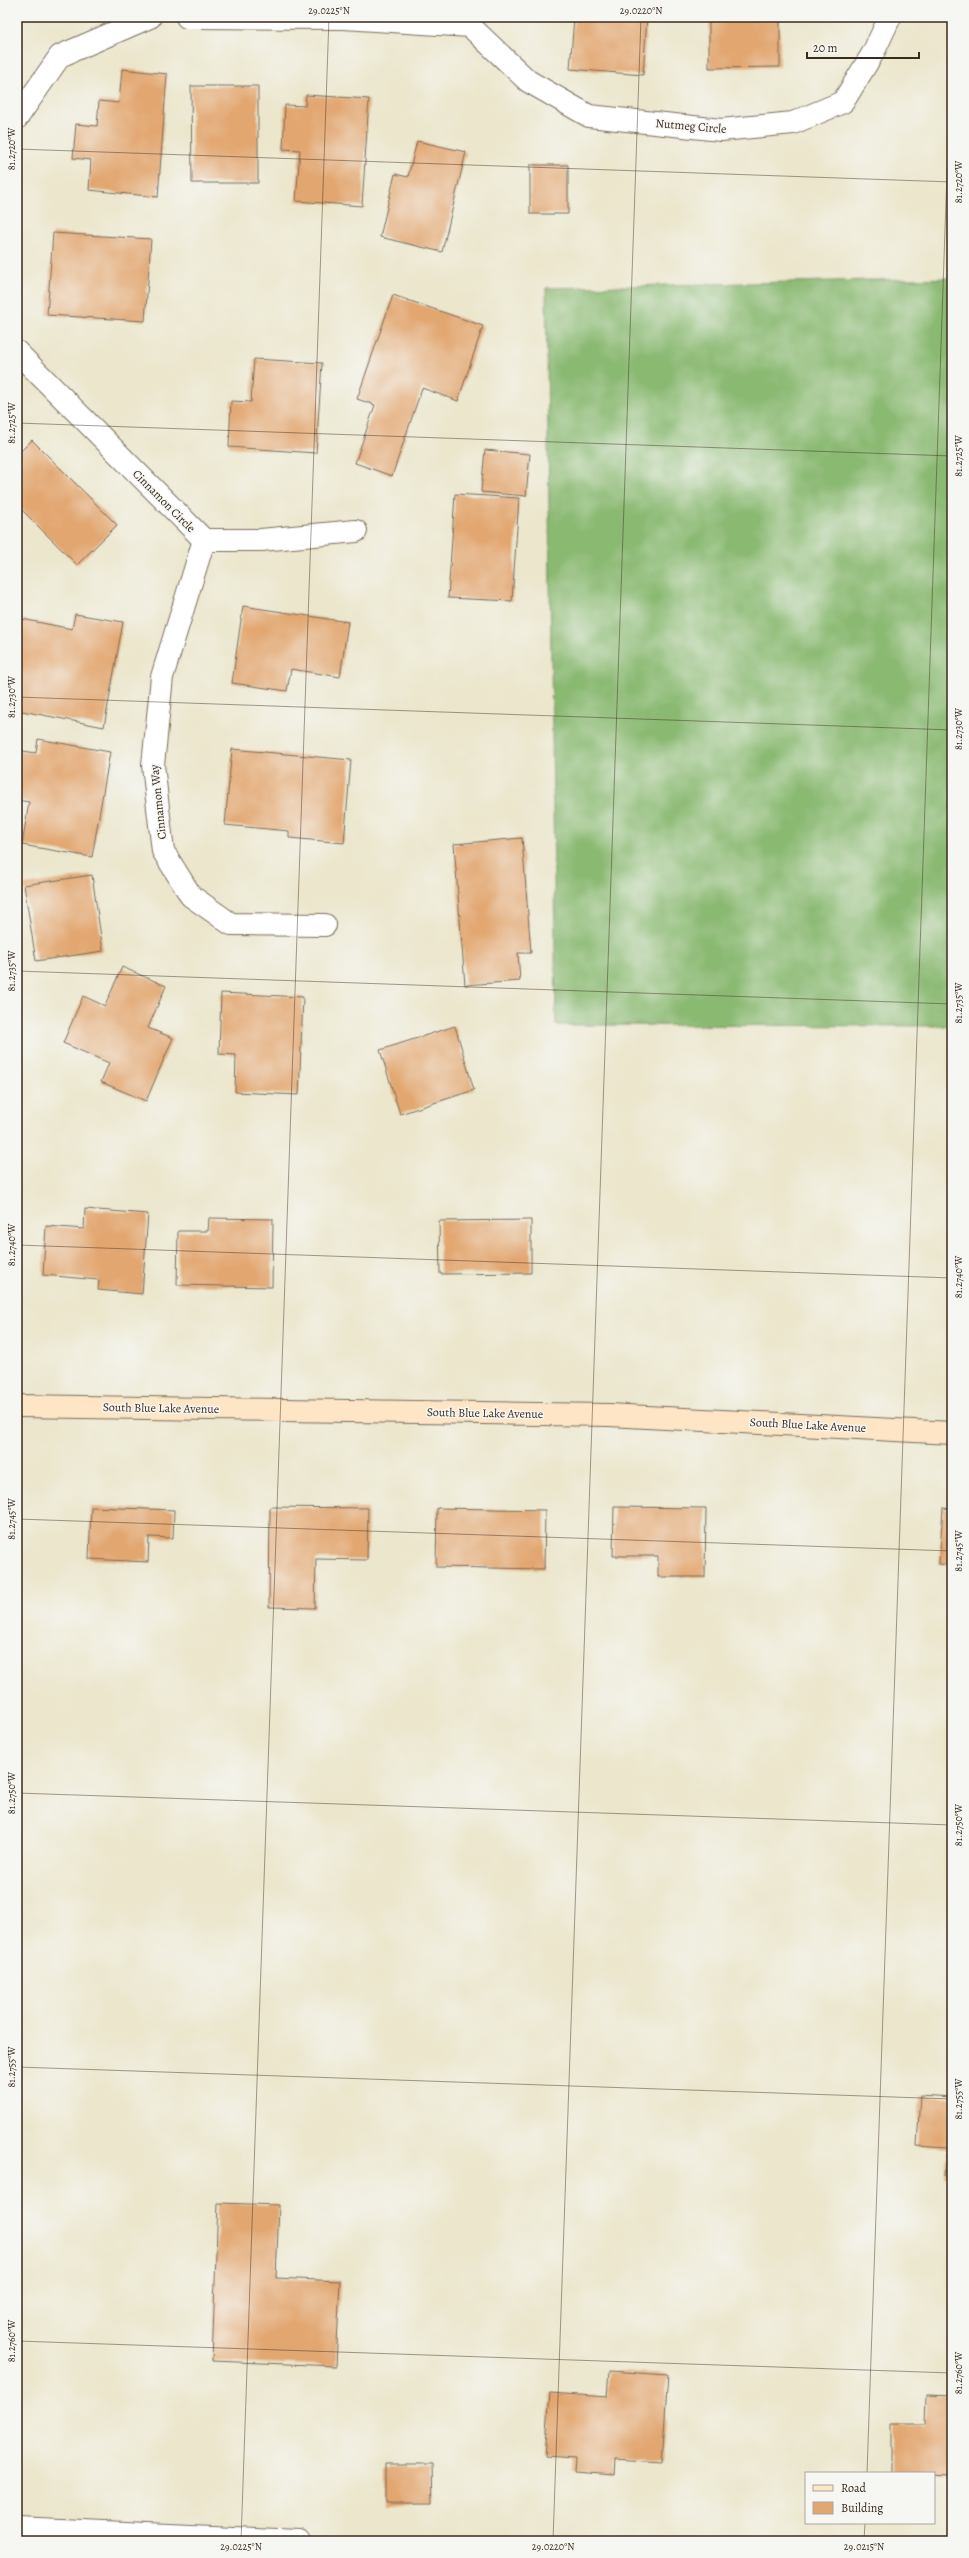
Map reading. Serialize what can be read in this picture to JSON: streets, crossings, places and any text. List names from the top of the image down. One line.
{"streets":{"main road":["South Blue Lake Avenue"],"street":["Nutmeg Circle","Cinnamon Circle","Cinnamon Way"]},"crossings":[["Cinnamon Circle","Cinnamon Way"]],"legend":["Road","Building"],"scale_bar":"20 m","coordinates":["29.0225°N","29.0220°N","81.2720°W","81.2725°W","81.2730°W","81.2735°W","81.2740°W","81.2745°W","81.2750°W","81.2755°W","81.2760°W","29.0215°N"]}
